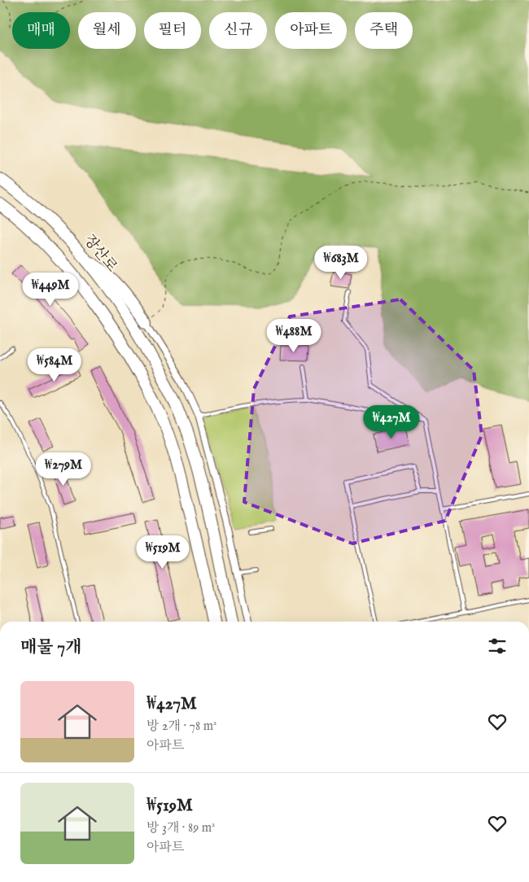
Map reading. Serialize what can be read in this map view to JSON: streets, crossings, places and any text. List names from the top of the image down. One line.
{"streets":{"highway":["장산로"]},"page":{"chip":["매매","월세","필터","신규","아파트","주택"],"price":["₩683M","₩449M","₩488M","₩584M","₩427M","₩279M","₩519M"],"heading":"매물 7개","list":[{"name":"₩427M","note":"방 2개 · 78 m² · 아파트"},{"name":"₩519M","note":"방 3개 · 89 m² · 아파트"}]}}
